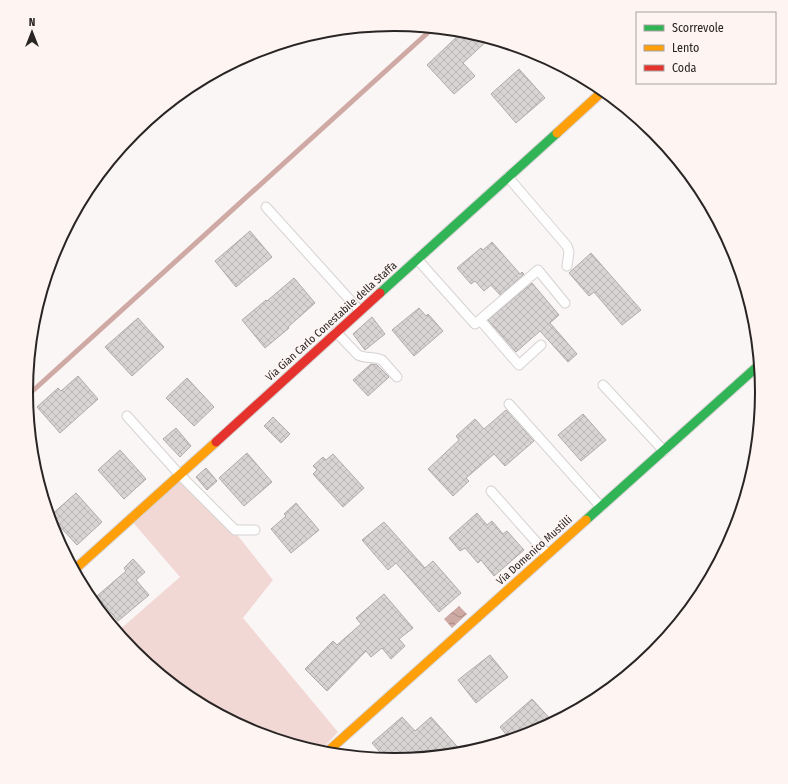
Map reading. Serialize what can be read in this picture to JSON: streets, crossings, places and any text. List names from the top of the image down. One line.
{"streets":{"street":["Via Gian Carlo Conestabile della Staffa","Via Domenico Mustilli"]},"legend":["Scorrevole","Lento","Coda"],"north":"top"}
